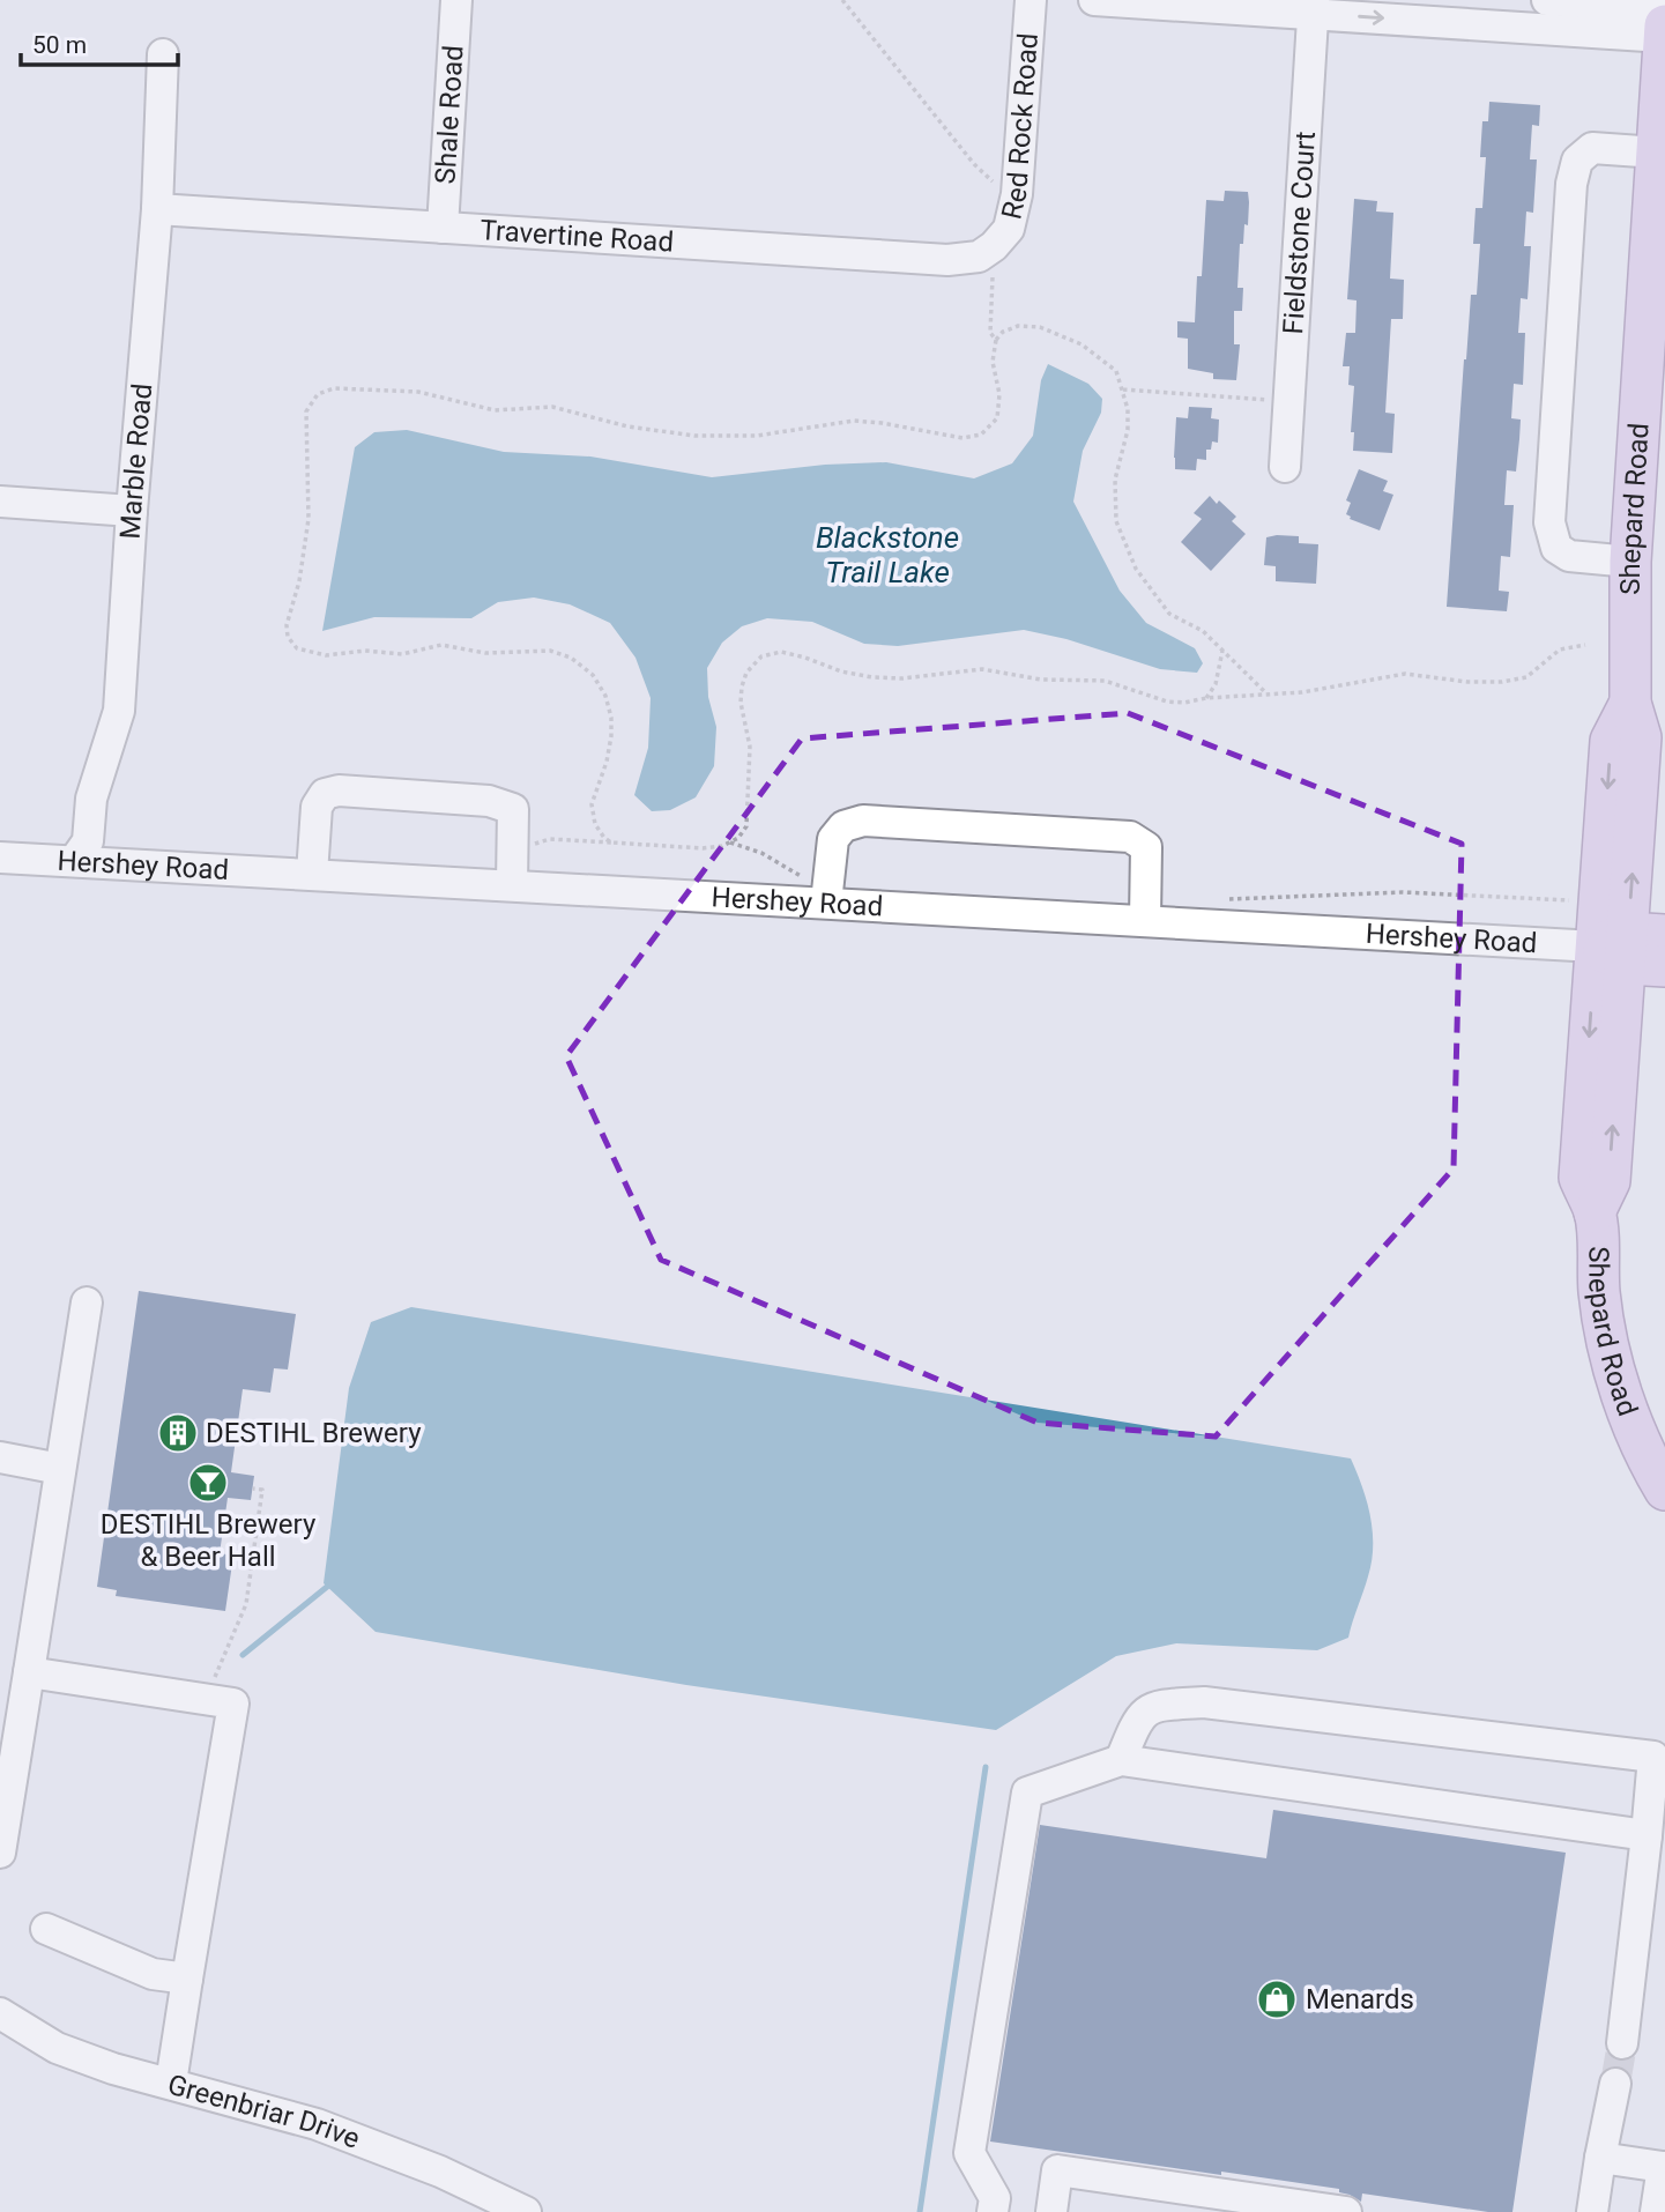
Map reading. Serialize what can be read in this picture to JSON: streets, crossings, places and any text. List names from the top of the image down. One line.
{"streets":{"main road":["Shepard Road","Hershey Road"],"street":["Shale Road","Red Rock Road","Fieldstone Court","Travertine Road","Marble Road","Greenbriar Drive"]},"crossings":[["Shale Road","Travertine Road"],["Red Rock Road","Travertine Road"],["Travertine Road","Marble Road"],["Marble Road","Hershey Road"],["Shepard Road","Hershey Road"]],"water":["Blackstone Trail Lake"],"places":{"building":["DESTIHL Brewery"],"bar":["DESTIHL Brewery & Beer Hall"],"shop":["Menards"]},"scale_bar":"50 m"}
